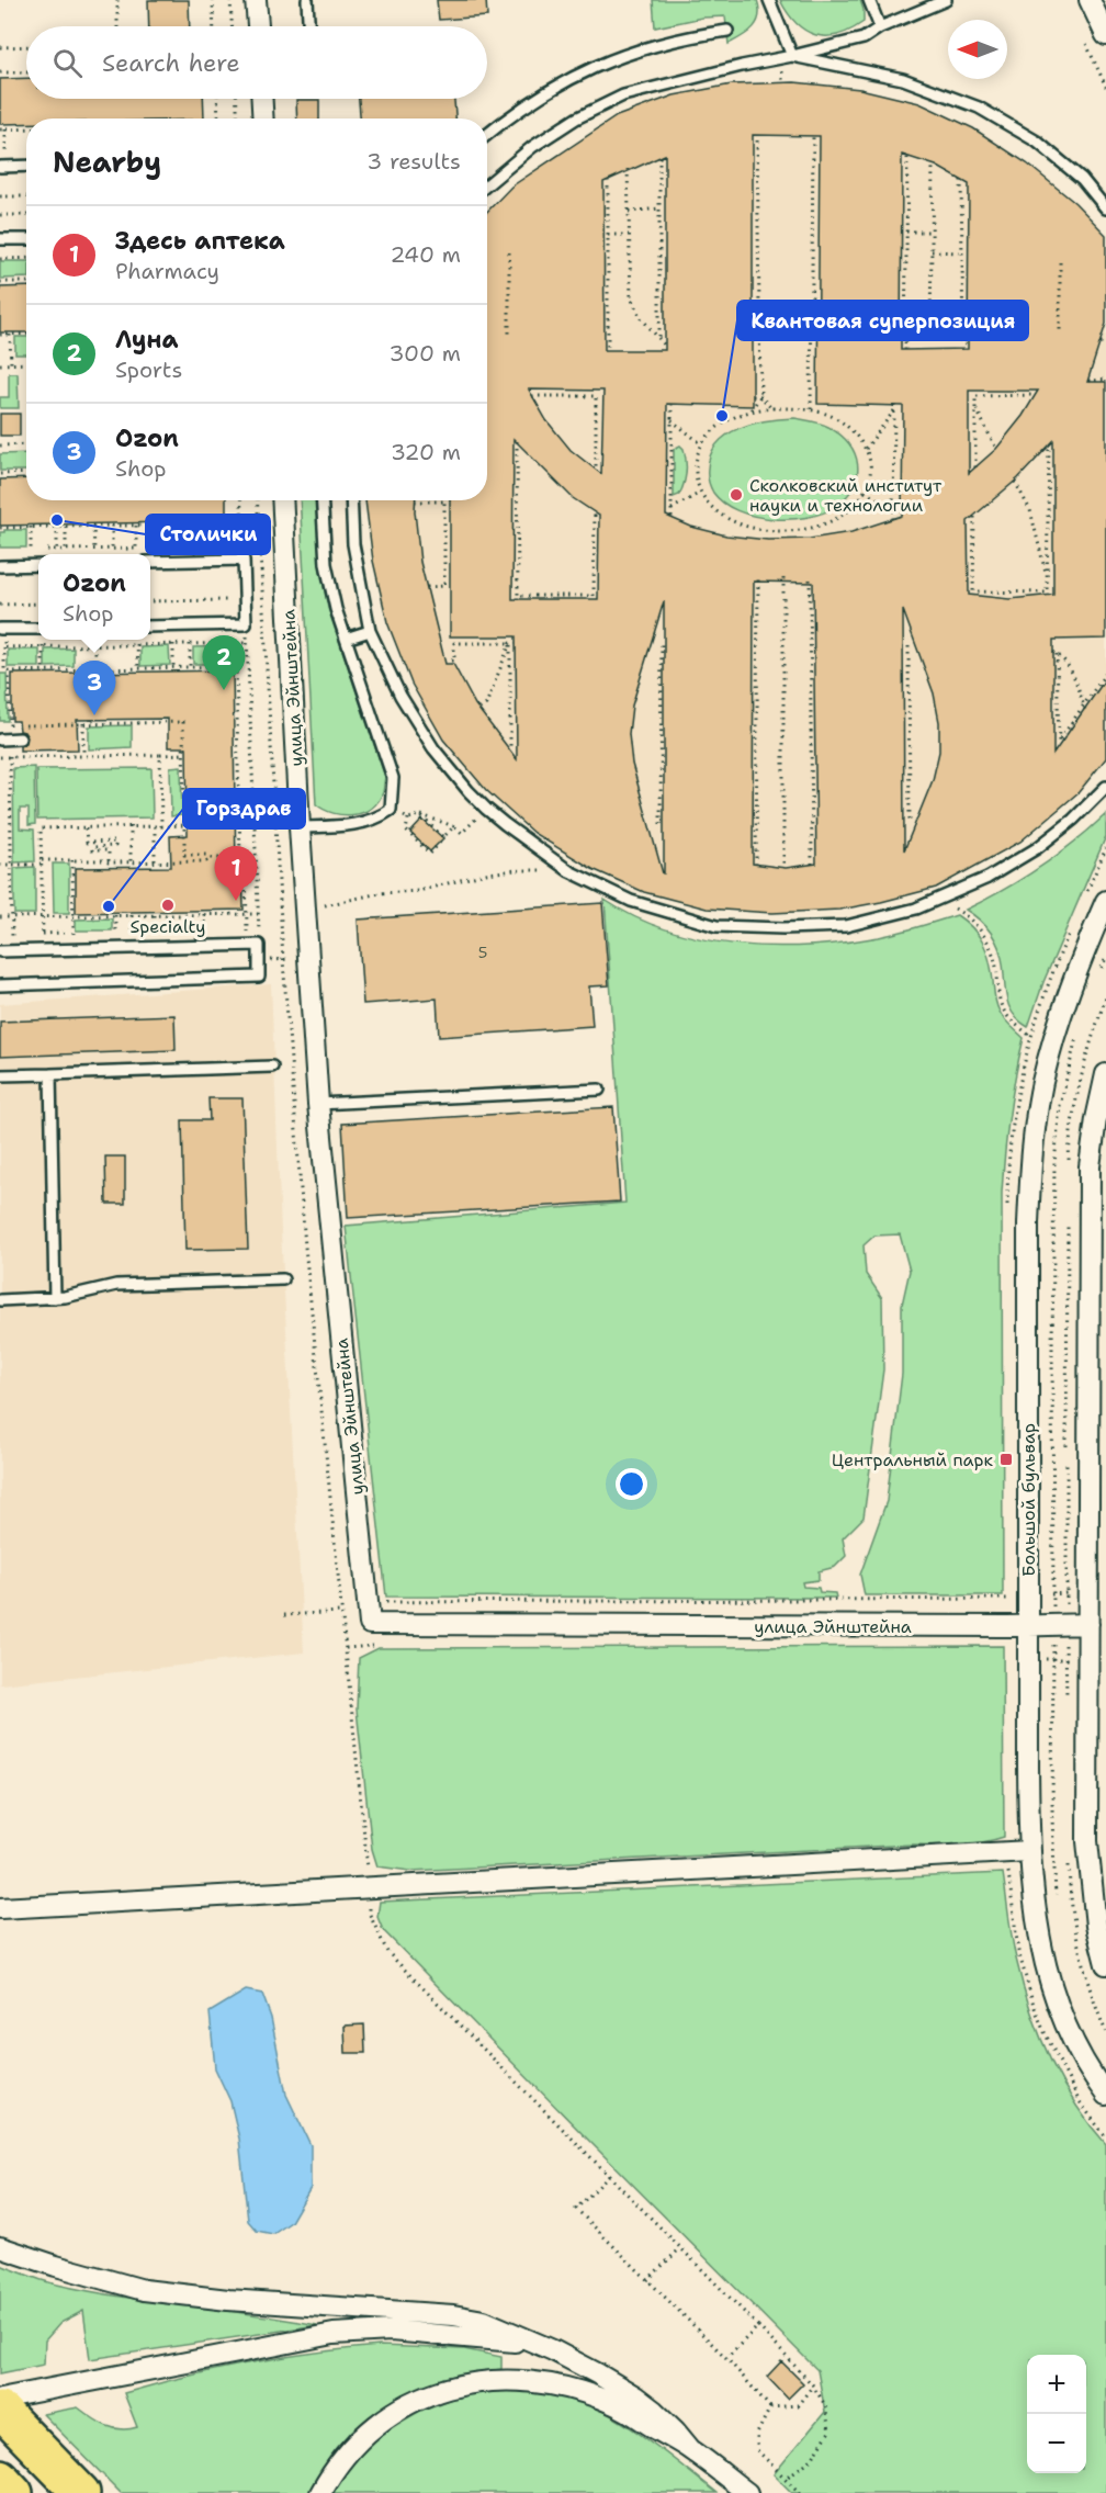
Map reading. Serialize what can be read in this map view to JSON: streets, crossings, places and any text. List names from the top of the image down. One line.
{"streets":{"street":["улица Эйнштейна","Большой бульвар"]},"crossings":[["улица Эйнштейна","Большой бульвар"]],"places":{"other":["Квантовая суперпозиция","Сколковский институт науки и технологии","Столички","Specialty","Горздрав"],"transit":["Центральный парк"]},"house_numbers":["5"],"north":"left","page":{"search":"Search here","heading":["Nearby","3 results"],"list":[{"mark":"1","name":"Здесь аптека","note":"Pharmacy","value":"240 m"},{"mark":"2","name":"Луна","note":"Sports","value":"300 m"},{"mark":"3","name":"Ozon","note":"Shop","value":"320 m"}],"popup":["Ozon","Shop"],"pins":["2","3","1"],"map_buttons":["+","−"]}}
